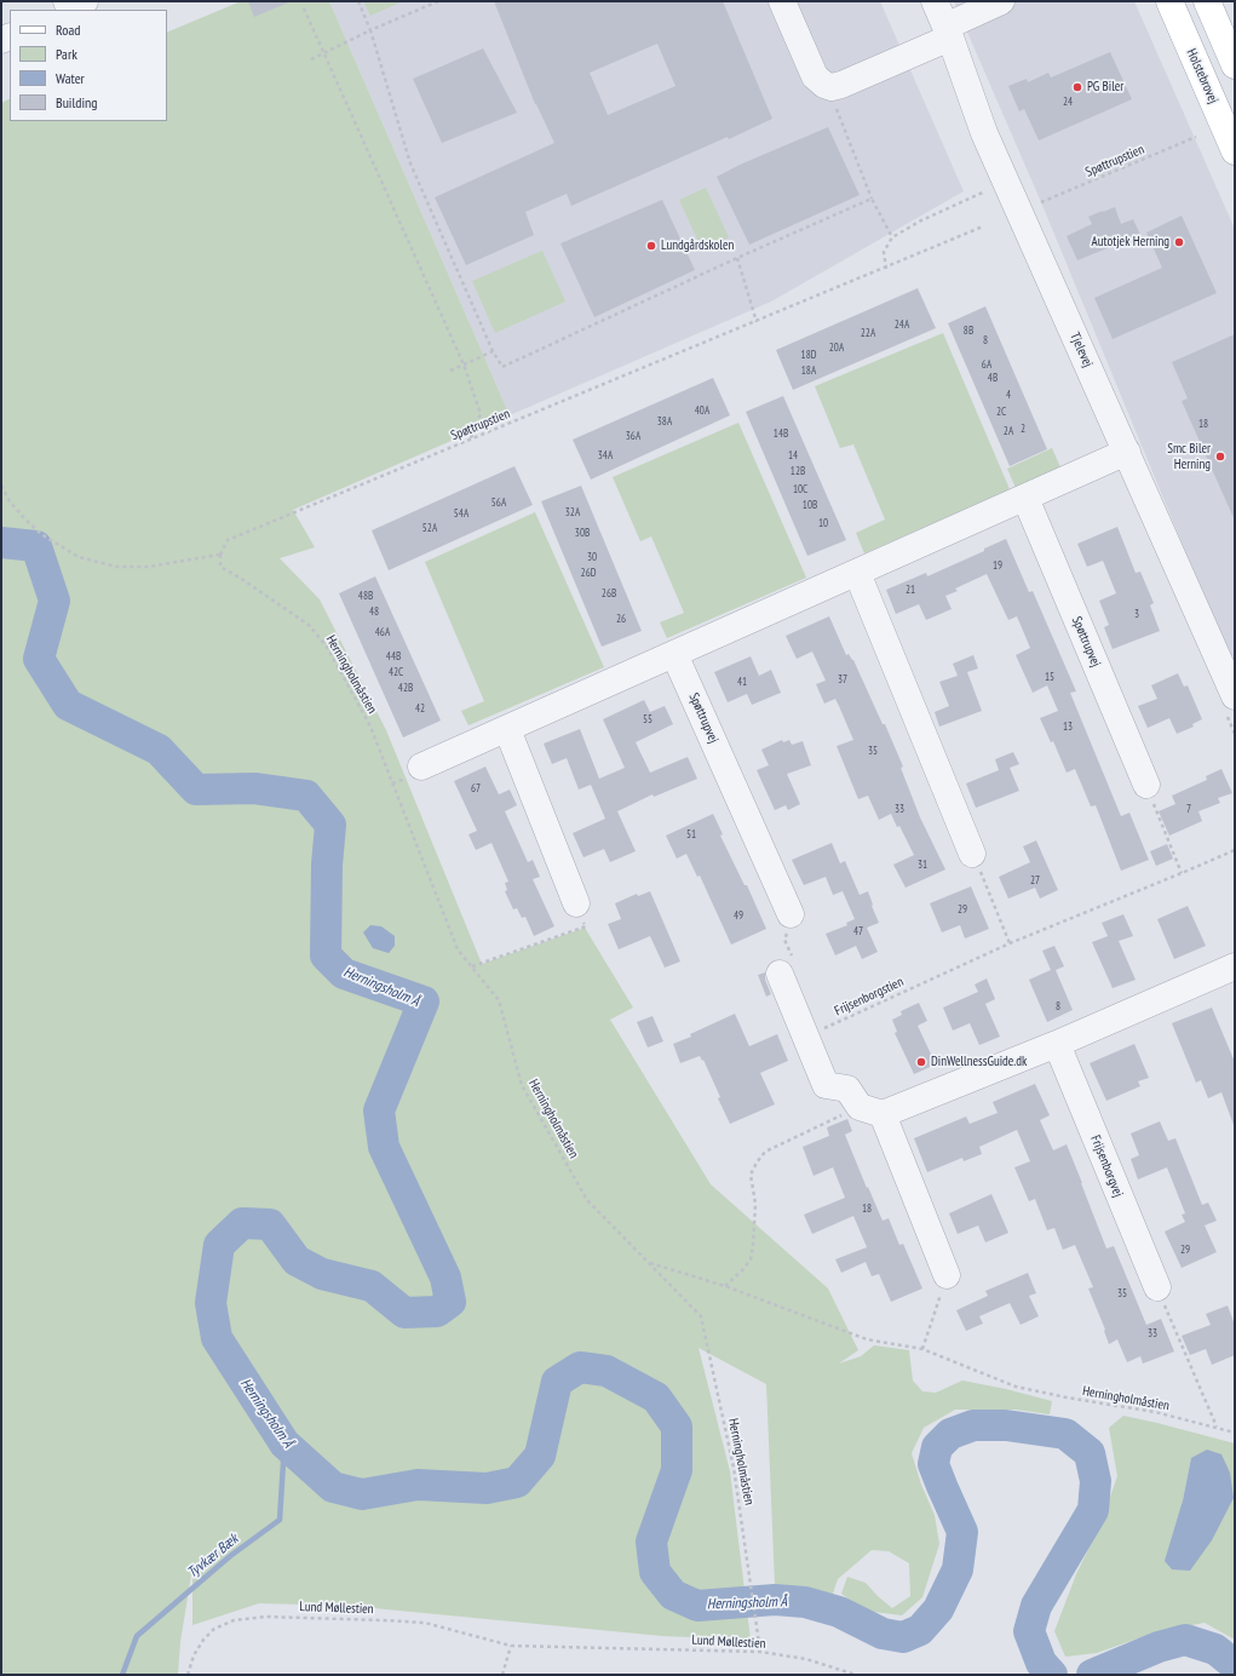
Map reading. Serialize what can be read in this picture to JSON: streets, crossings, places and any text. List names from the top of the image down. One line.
{"streets":{"main road":["Holstebrovej"],"street":["Tjelevej","Spøttrupvej","Frijsenborgvej"],"path":["Spøttrupstien","Herningholmåstien","Frijsenborgstien","Lund Møllestien"]},"crossings":[["Spøttrupstien","Herningholmåstien"],["Herningholmåstien","Lund Møllestien"]],"water":["Herningsholm Å","Tyvkær Bæk"],"places":["PG Biler","Autotjek Herning","Lundgårdskolen","Smc Biler Herning","DinWellnessGuide.dk"],"house_numbers":["24","24A","8B","22A","8","20A","18D","6A","18A","4B","4","40A","2C","38A","18","2","2A","14B","36A","34A","14","12B","10C","56A","10B","32A","54A","10","52A","30B","30","19","26D","21","26B","48B","48","3","26","46A","44B","42C","15","37","41","42B","42","55","13","35","67","33","7","51","31","27","29","49","47","8","18","29","35","33"],"legend":["Road","Park","Water","Building"]}
